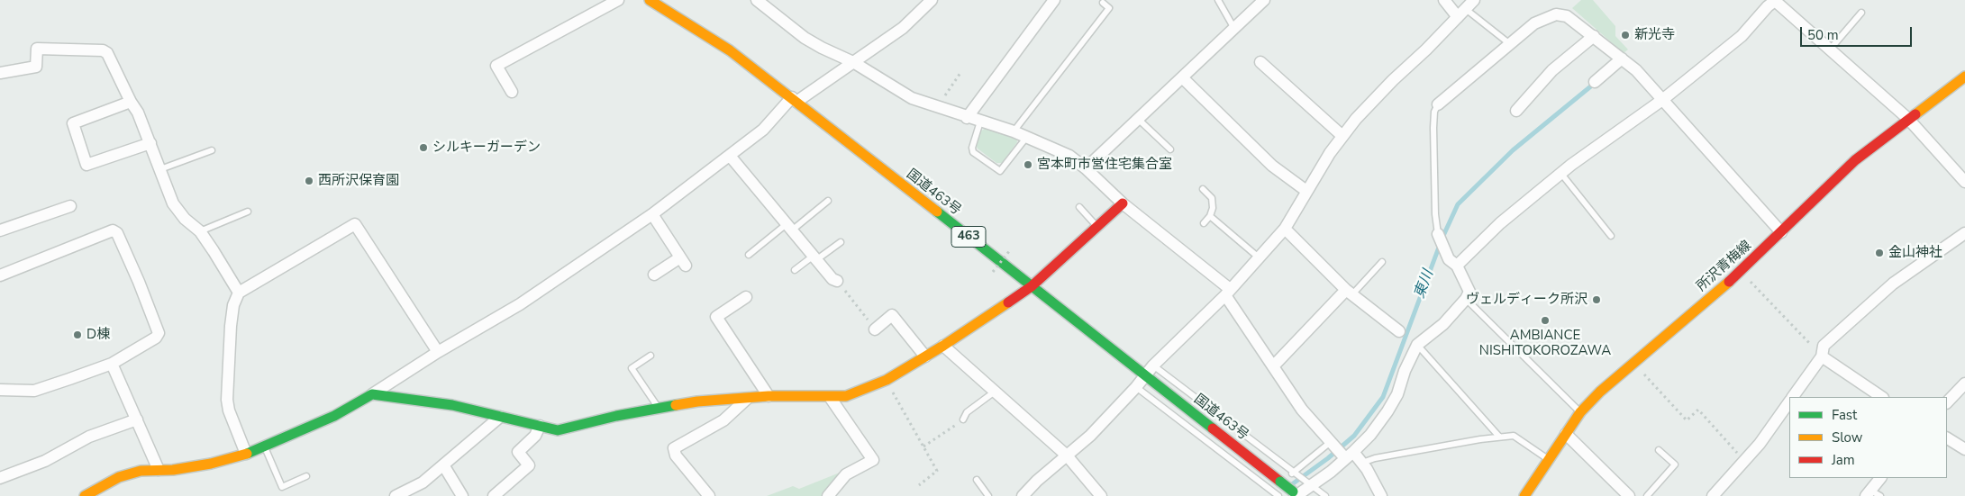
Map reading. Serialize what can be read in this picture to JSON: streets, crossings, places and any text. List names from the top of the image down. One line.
{"streets":{"main road":["国道463号","463","所沢青梅線"]},"water":["東川"],"places":["新光寺","シルキーガーデン","宮本町市営住宅集合室","西所沢保育園","金山神社","ヴェルディーク所沢","AMBIANCE NISHITOKOROZAWA","D棟"],"legend":["Fast","Slow","Jam"],"scale_bar":"50 m"}
